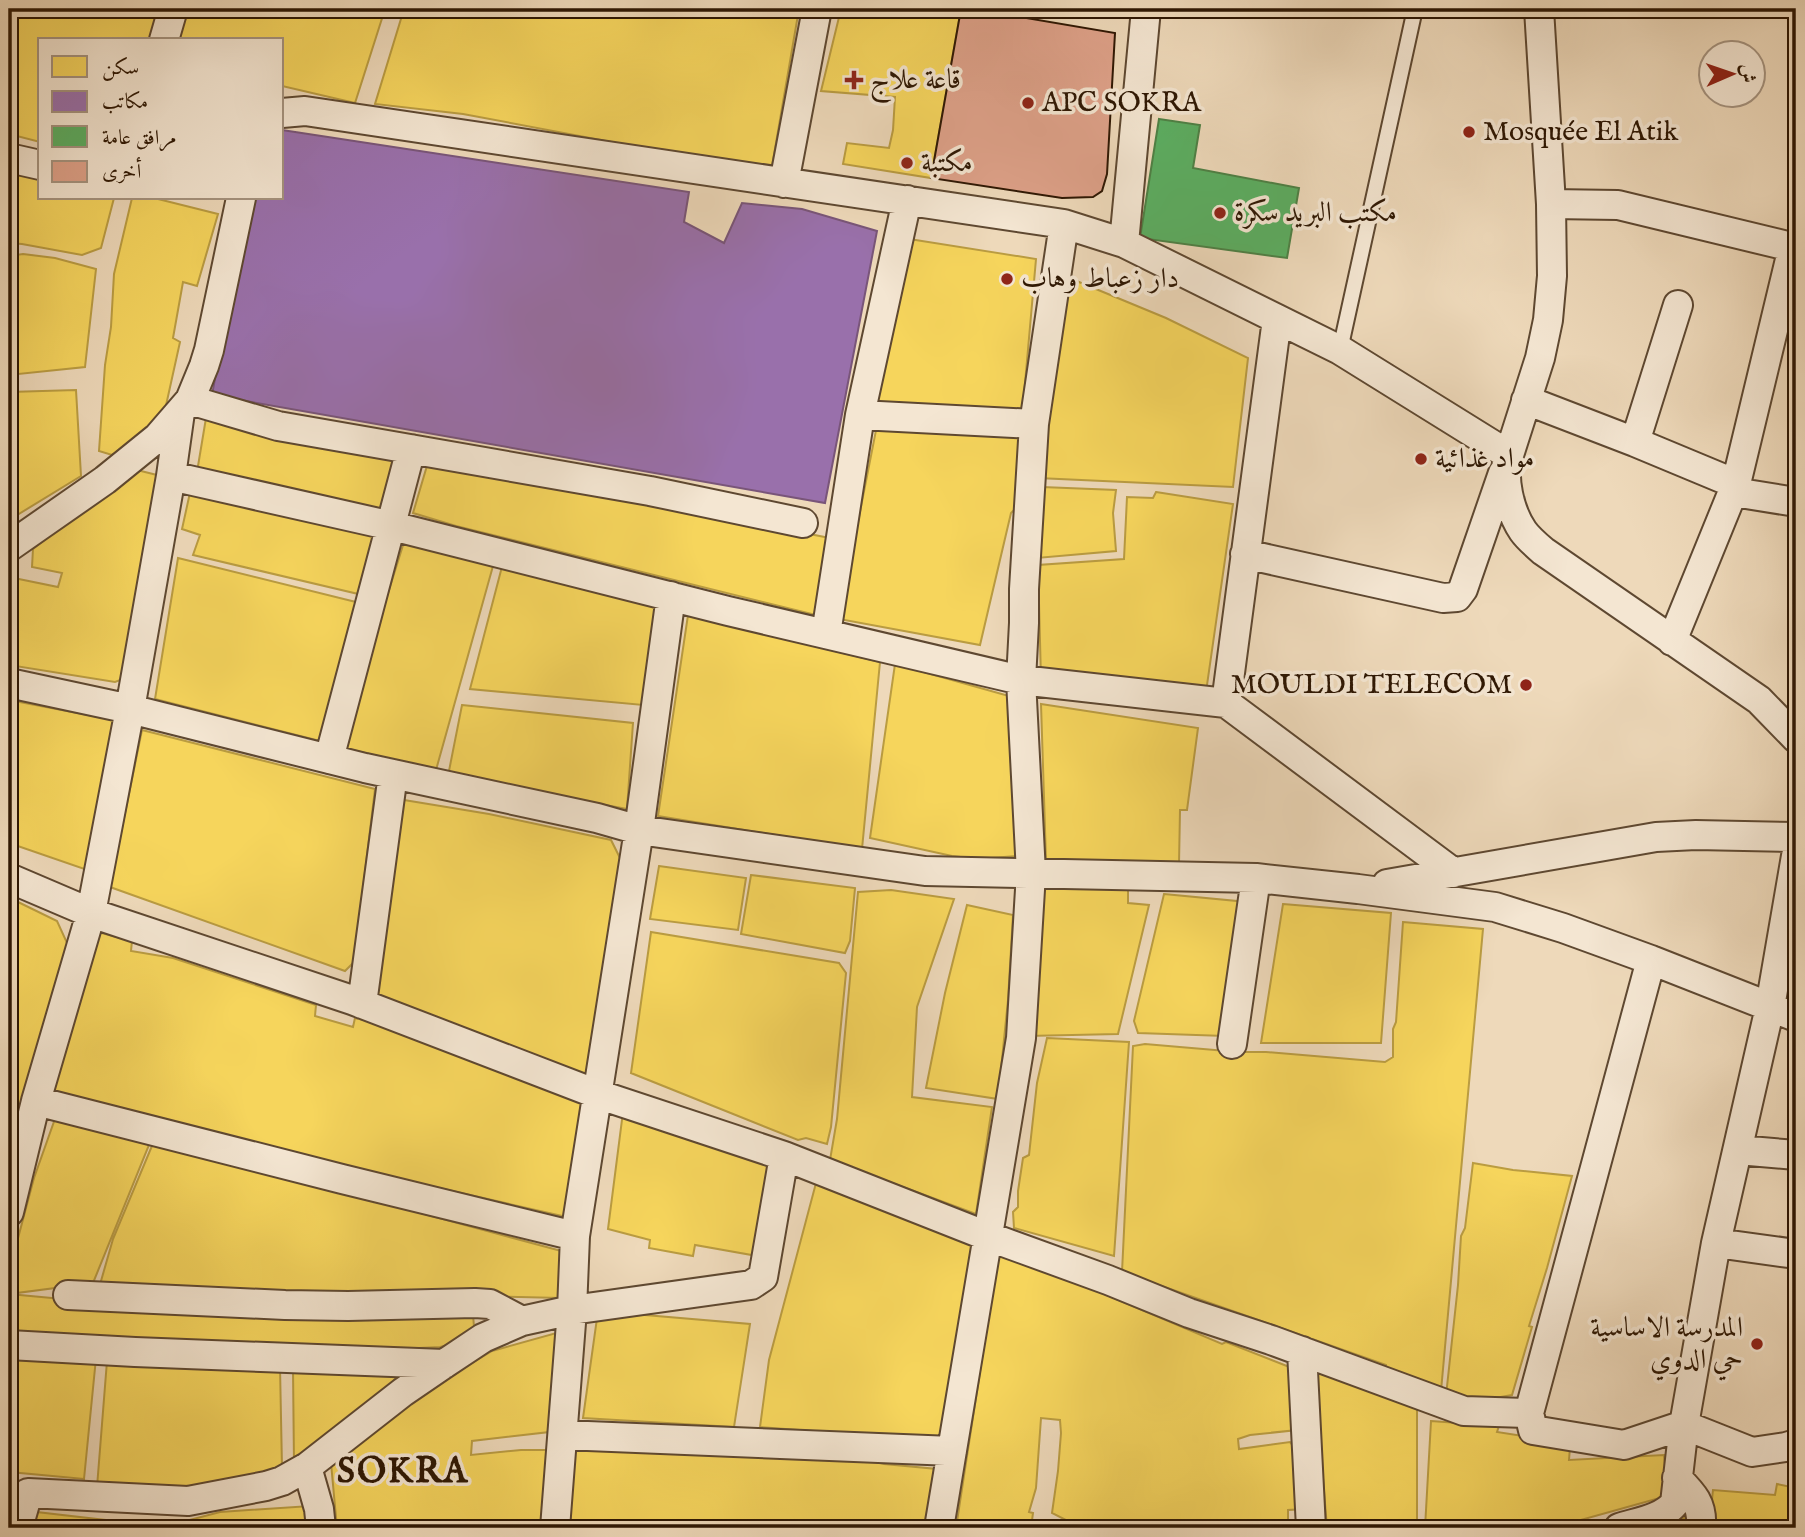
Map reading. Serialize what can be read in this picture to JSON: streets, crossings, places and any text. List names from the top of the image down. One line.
{"districts":["SOKRA"],"places":{"health":["قاعة علاج"],"other":["APC SOKRA","Mosquée El Atik","مكتبة","مكتب البريد سكرة","دار زعباط وهاب","مواد غذائية","MOULDI TELECOM","المدرسة الاساسية حي الدوي"]},"legend":["سكن","مكاتب","مرافق عامة","أخرى"],"north":"right"}
